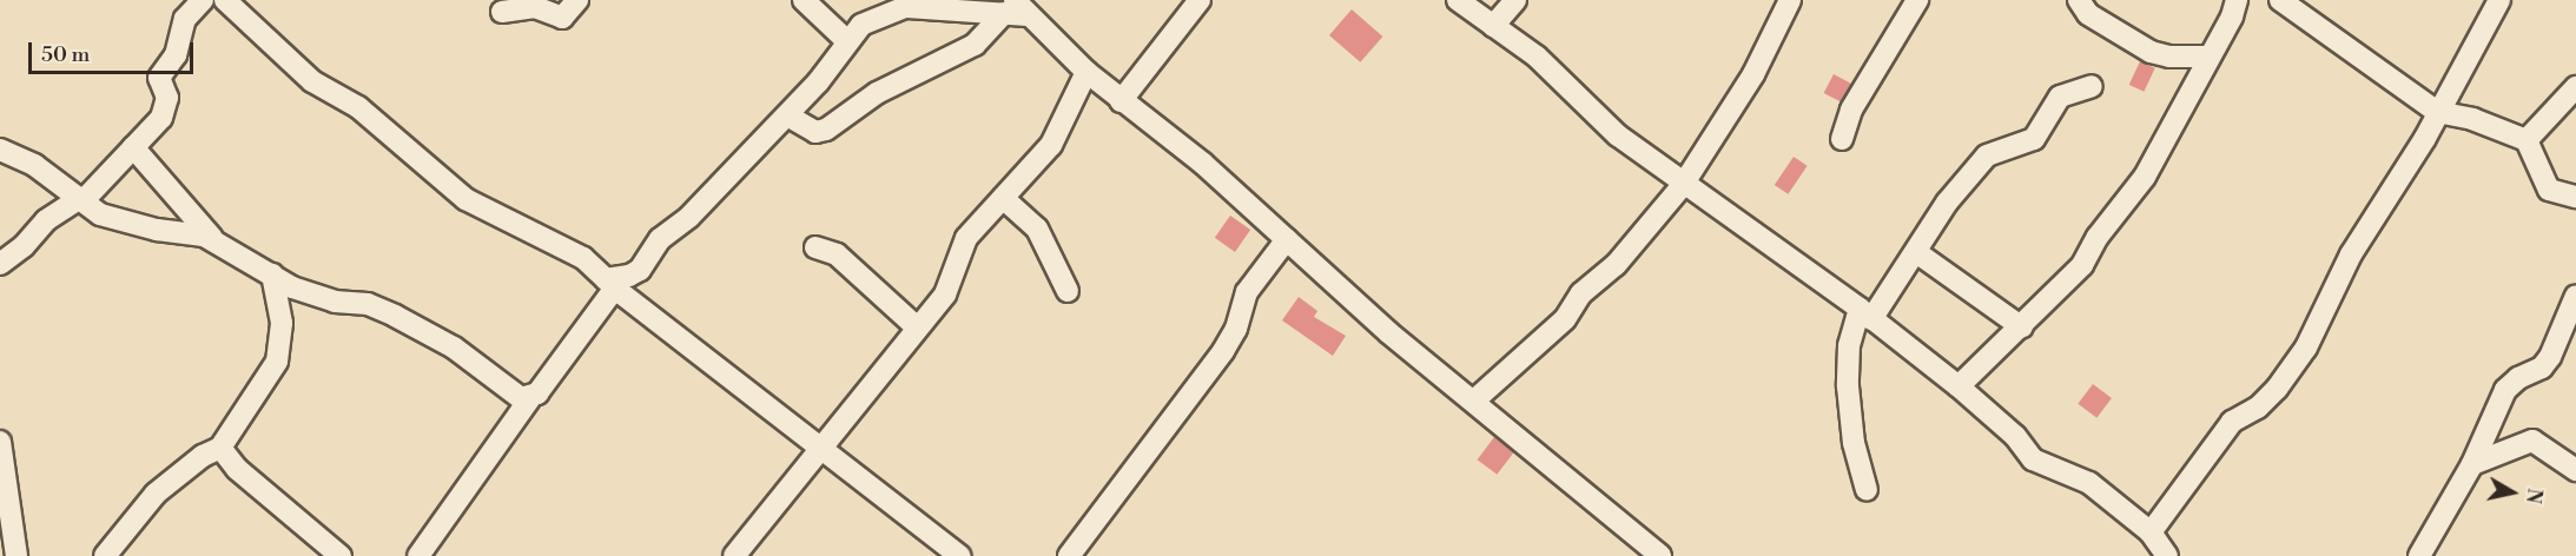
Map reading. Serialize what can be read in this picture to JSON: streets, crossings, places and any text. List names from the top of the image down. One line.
{"scale_bar":"50 m","north":"right"}
